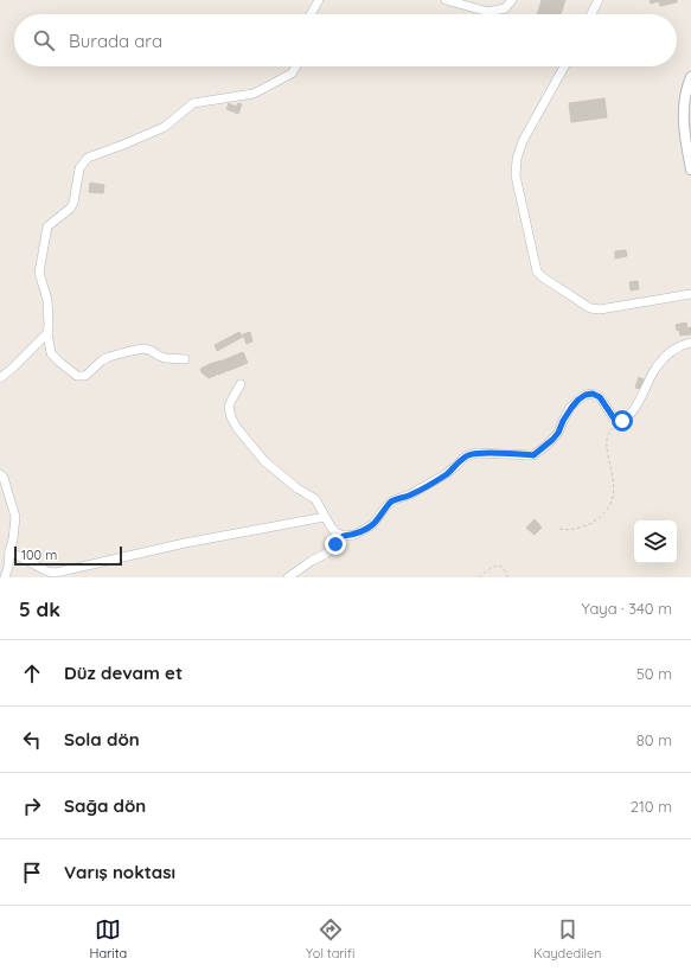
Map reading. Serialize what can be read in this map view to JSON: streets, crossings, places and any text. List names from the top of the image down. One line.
{"scale_bar":"100 m","page":{"search":"Burada ara","scale":"100 m","heading":["5 dk","Yaya · 340 m"],"list":[["Düz devam et","50 m"],["Sola dön","80 m"],["Sağa dön","210 m"],"Varış noktası"],"nav":["Harita","Yol tarifi","Kaydedilen"]}}
